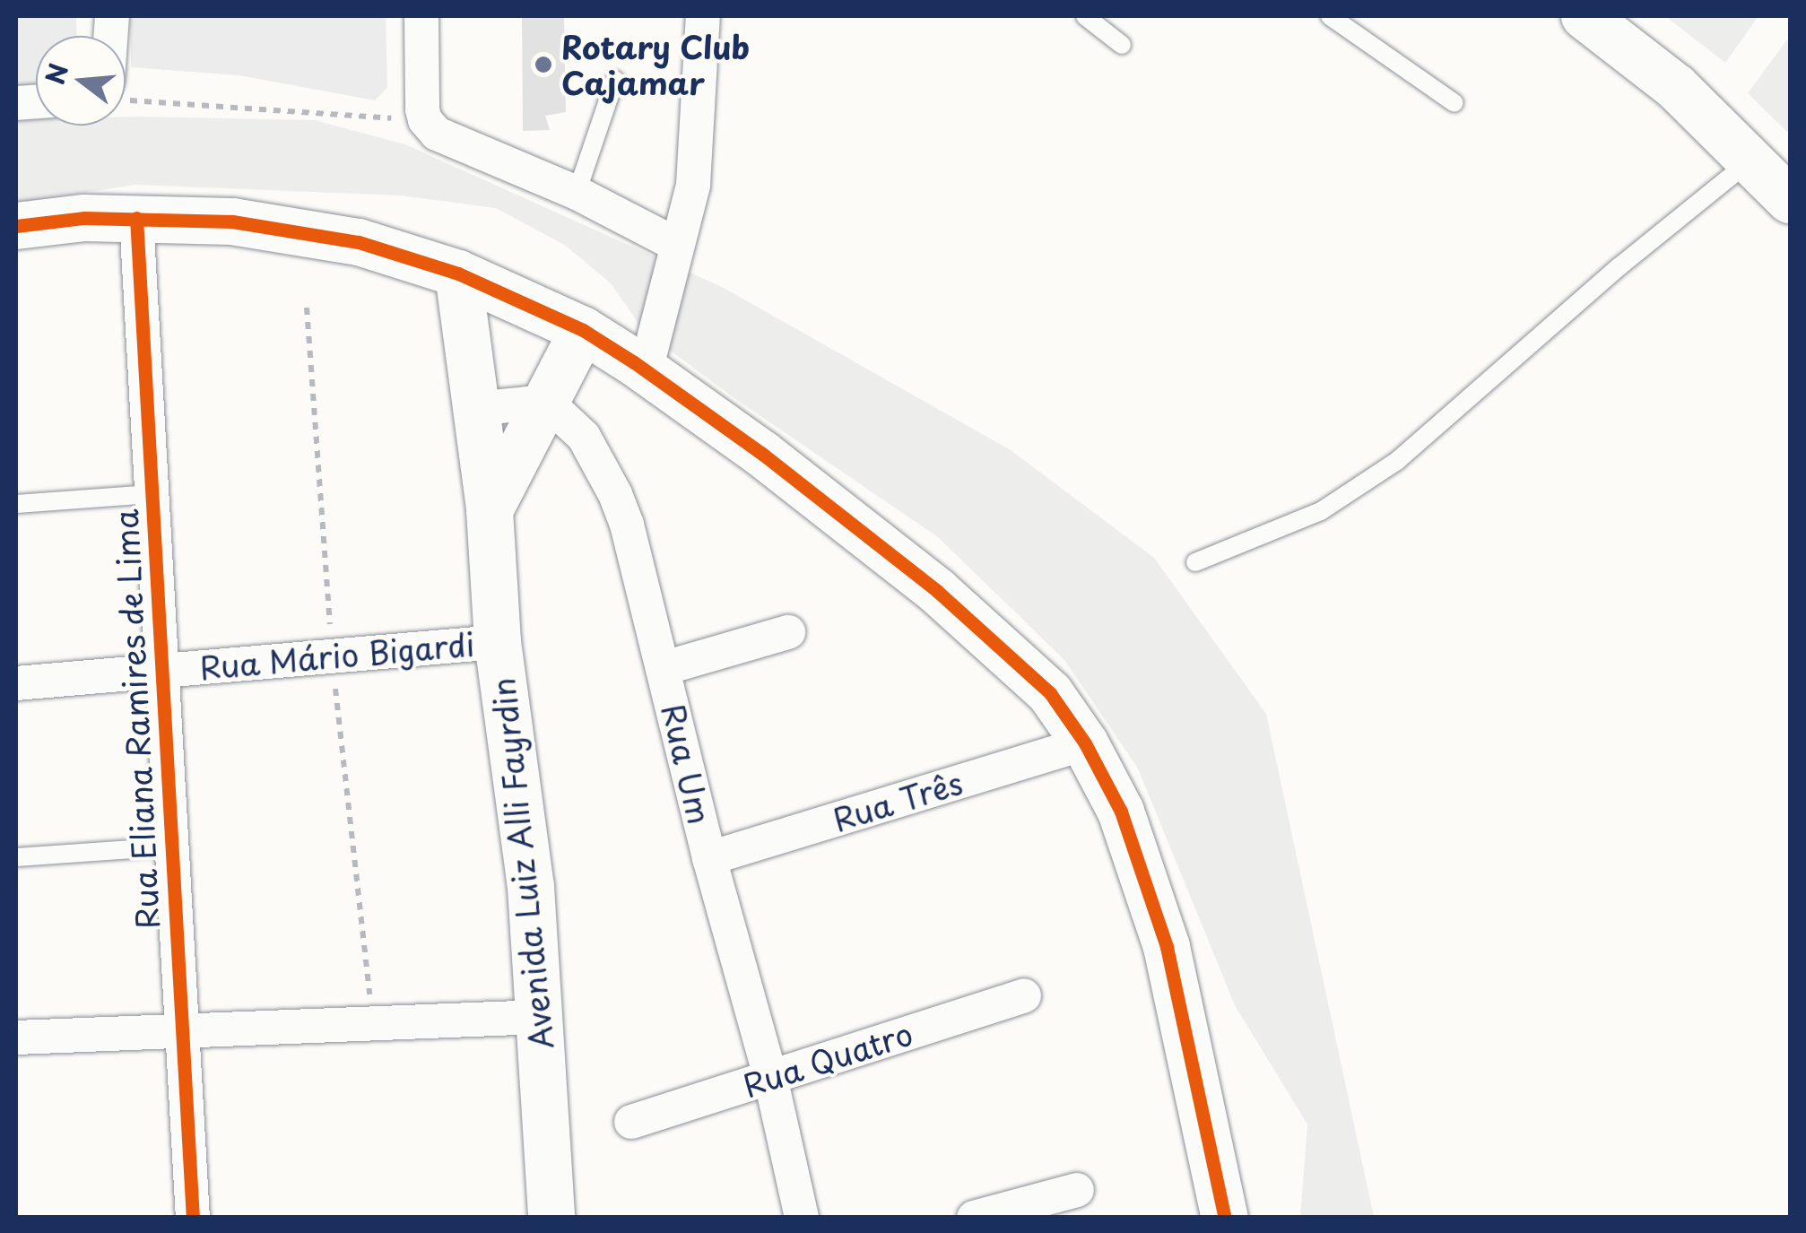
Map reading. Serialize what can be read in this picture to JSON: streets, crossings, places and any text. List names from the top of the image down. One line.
{"streets":{"street":["Rua Mário Bigardi","Rua Eliana Ramires de Lima","Rua Um","Rua Três","Avenida Luiz Alli Fayrdin","Rua Quatro"]},"crossings":[["Rua Mário Bigardi","Rua Eliana Ramires de Lima"],["Rua Mário Bigardi","Avenida Luiz Alli Fayrdin"],["Rua Um","Rua Três"],["Rua Um","Rua Quatro"]],"places":["Rotary Club Cajamar"],"north":"left"}
